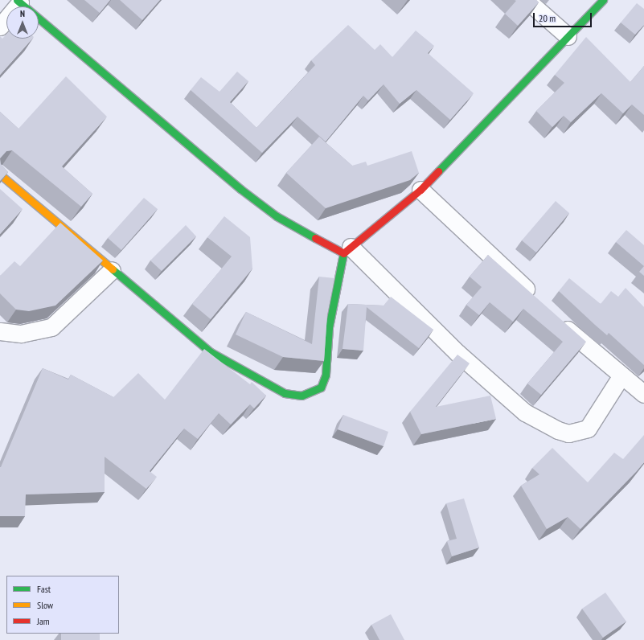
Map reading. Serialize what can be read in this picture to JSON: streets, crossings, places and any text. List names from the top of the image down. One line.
{"legend":["Fast","Slow","Jam"],"scale_bar":"20 m","north":"top"}
